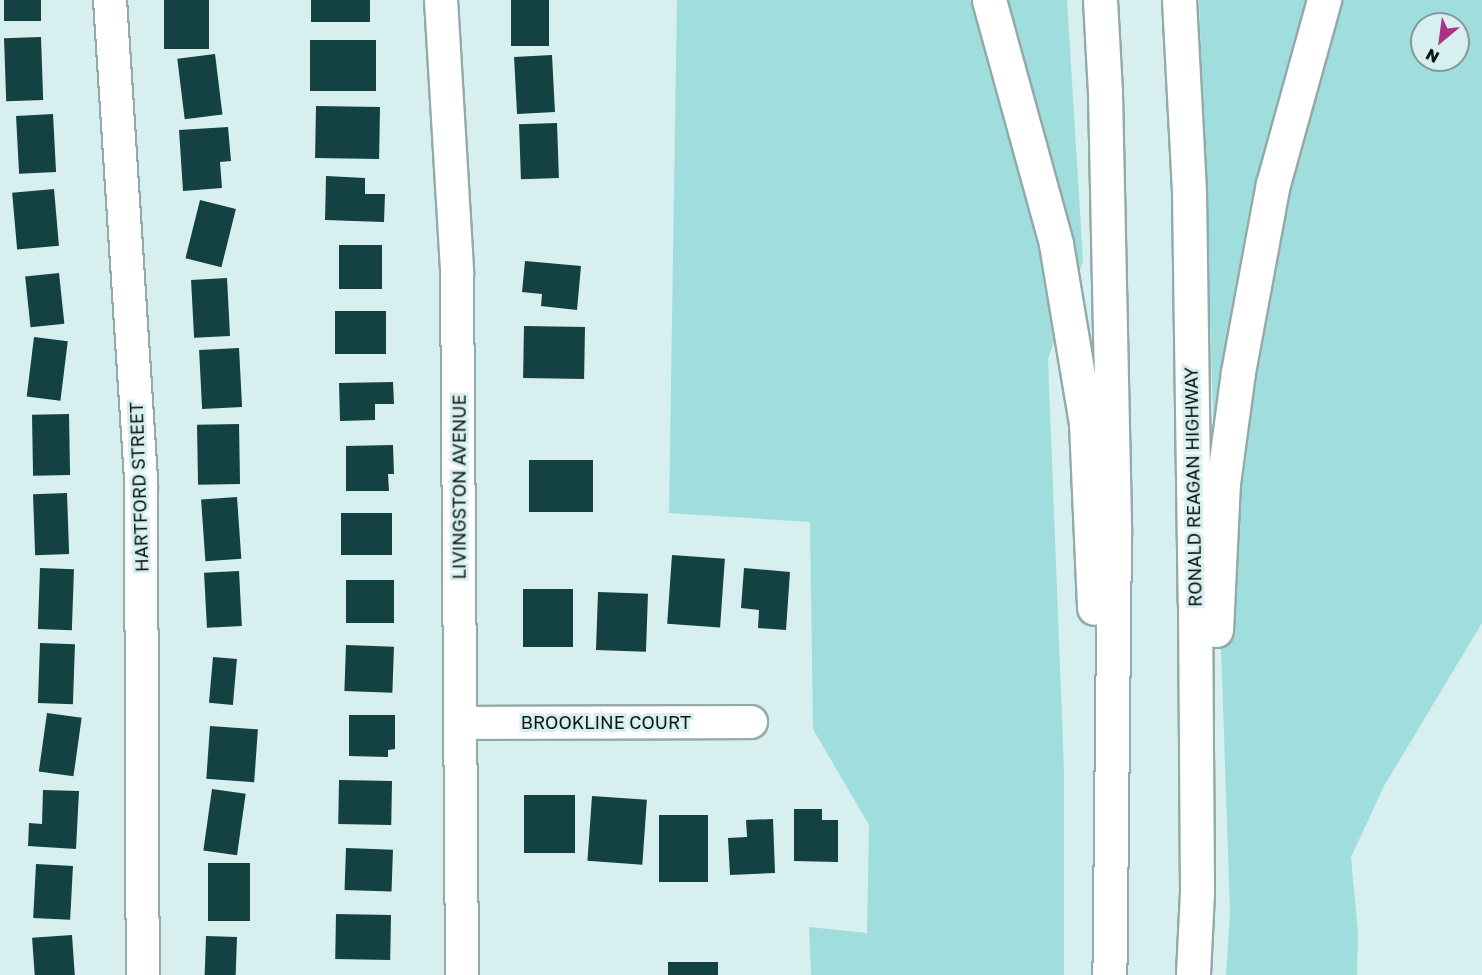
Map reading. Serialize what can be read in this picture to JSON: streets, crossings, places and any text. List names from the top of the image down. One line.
{"streets":{"highway":["RONALD REAGAN HIGHWAY"],"street":["HARTFORD STREET","LIVINGSTON AVENUE","BROOKLINE COURT"]},"crossings":[["LIVINGSTON AVENUE","BROOKLINE COURT"]],"north":"bottom left"}
